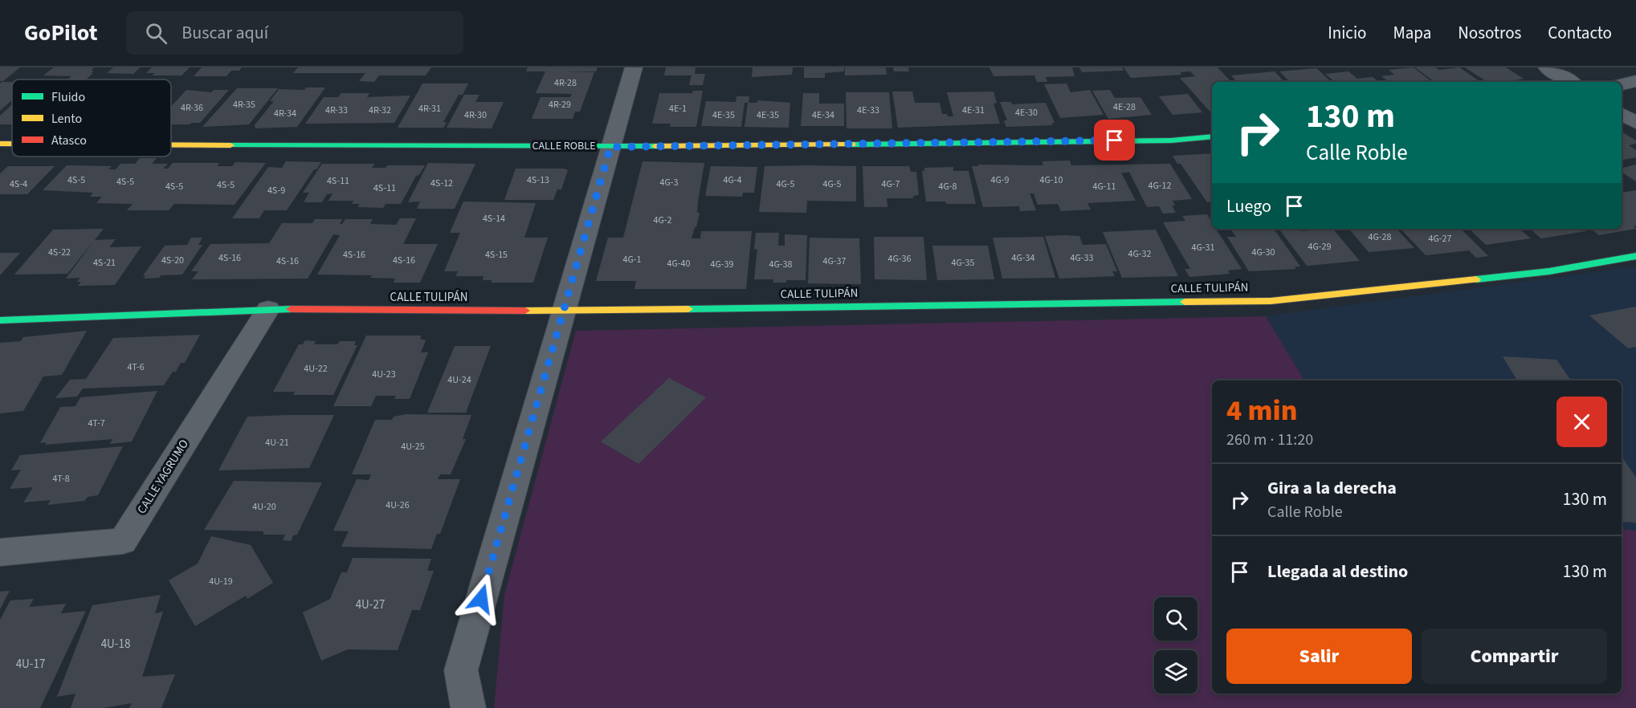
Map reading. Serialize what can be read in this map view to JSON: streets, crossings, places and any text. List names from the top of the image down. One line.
{"streets":{"street":["CALLE ROBLE","CALLE TULIPÁN","CALLE YAGRUMO"]},"crossings":[["CALLE TULIPÁN","CALLE YAGRUMO"]],"house_numbers":["4R-28","4R-35","4R-29","4E-28","4R-36","4R-31","4E-1","4R-33","4R-32","4E-33","4E-31","4E-30","4R-34","4R-30","4E-35","4E-35","4E-34","4S-5","4S-13","4G-4","4G-9","4G-10","4S-11","4S-5","4G-3","4S-12","4S-4","4G-5","4G-5","4G-7","4S-5","4G-12","4S-5","4G-8","4G-11","4S-11","4S-9","4S-14","4G-2","4G-28","4G-27","4G-29","4G-31","4S-22","4G-30","4G-32","4S-16","4S-15","4S-16","4G-34","4G-33","4G-36","4G-1","4S-20","4S-16","4S-16","4G-37","4S-21","4G-35","4G-40","4G-39","4G-38","4T-6","4U-22","4U-23","4U-24","4T-7","4U-21","4U-25","4T-8","4U-26","4U-20","4U-19","4U-27","4U-18","4U-17"],"legend":["Fluido","Lento","Atasco"],"page":{"header":"GoPilot","search":"Buscar aquí","nav":["Inicio","Mapa","Nosotros","Contacto"],"turn":["130 m","Calle Roble"],"then":"Luego","heading":["4 min","260 m · 11:20"],"list":[{"name":"Gira a la derecha","note":"Calle Roble","value":"130 m"},{"name":"Llegada al destino","value":"130 m"}],"buttons":["Salir","Compartir"]}}
